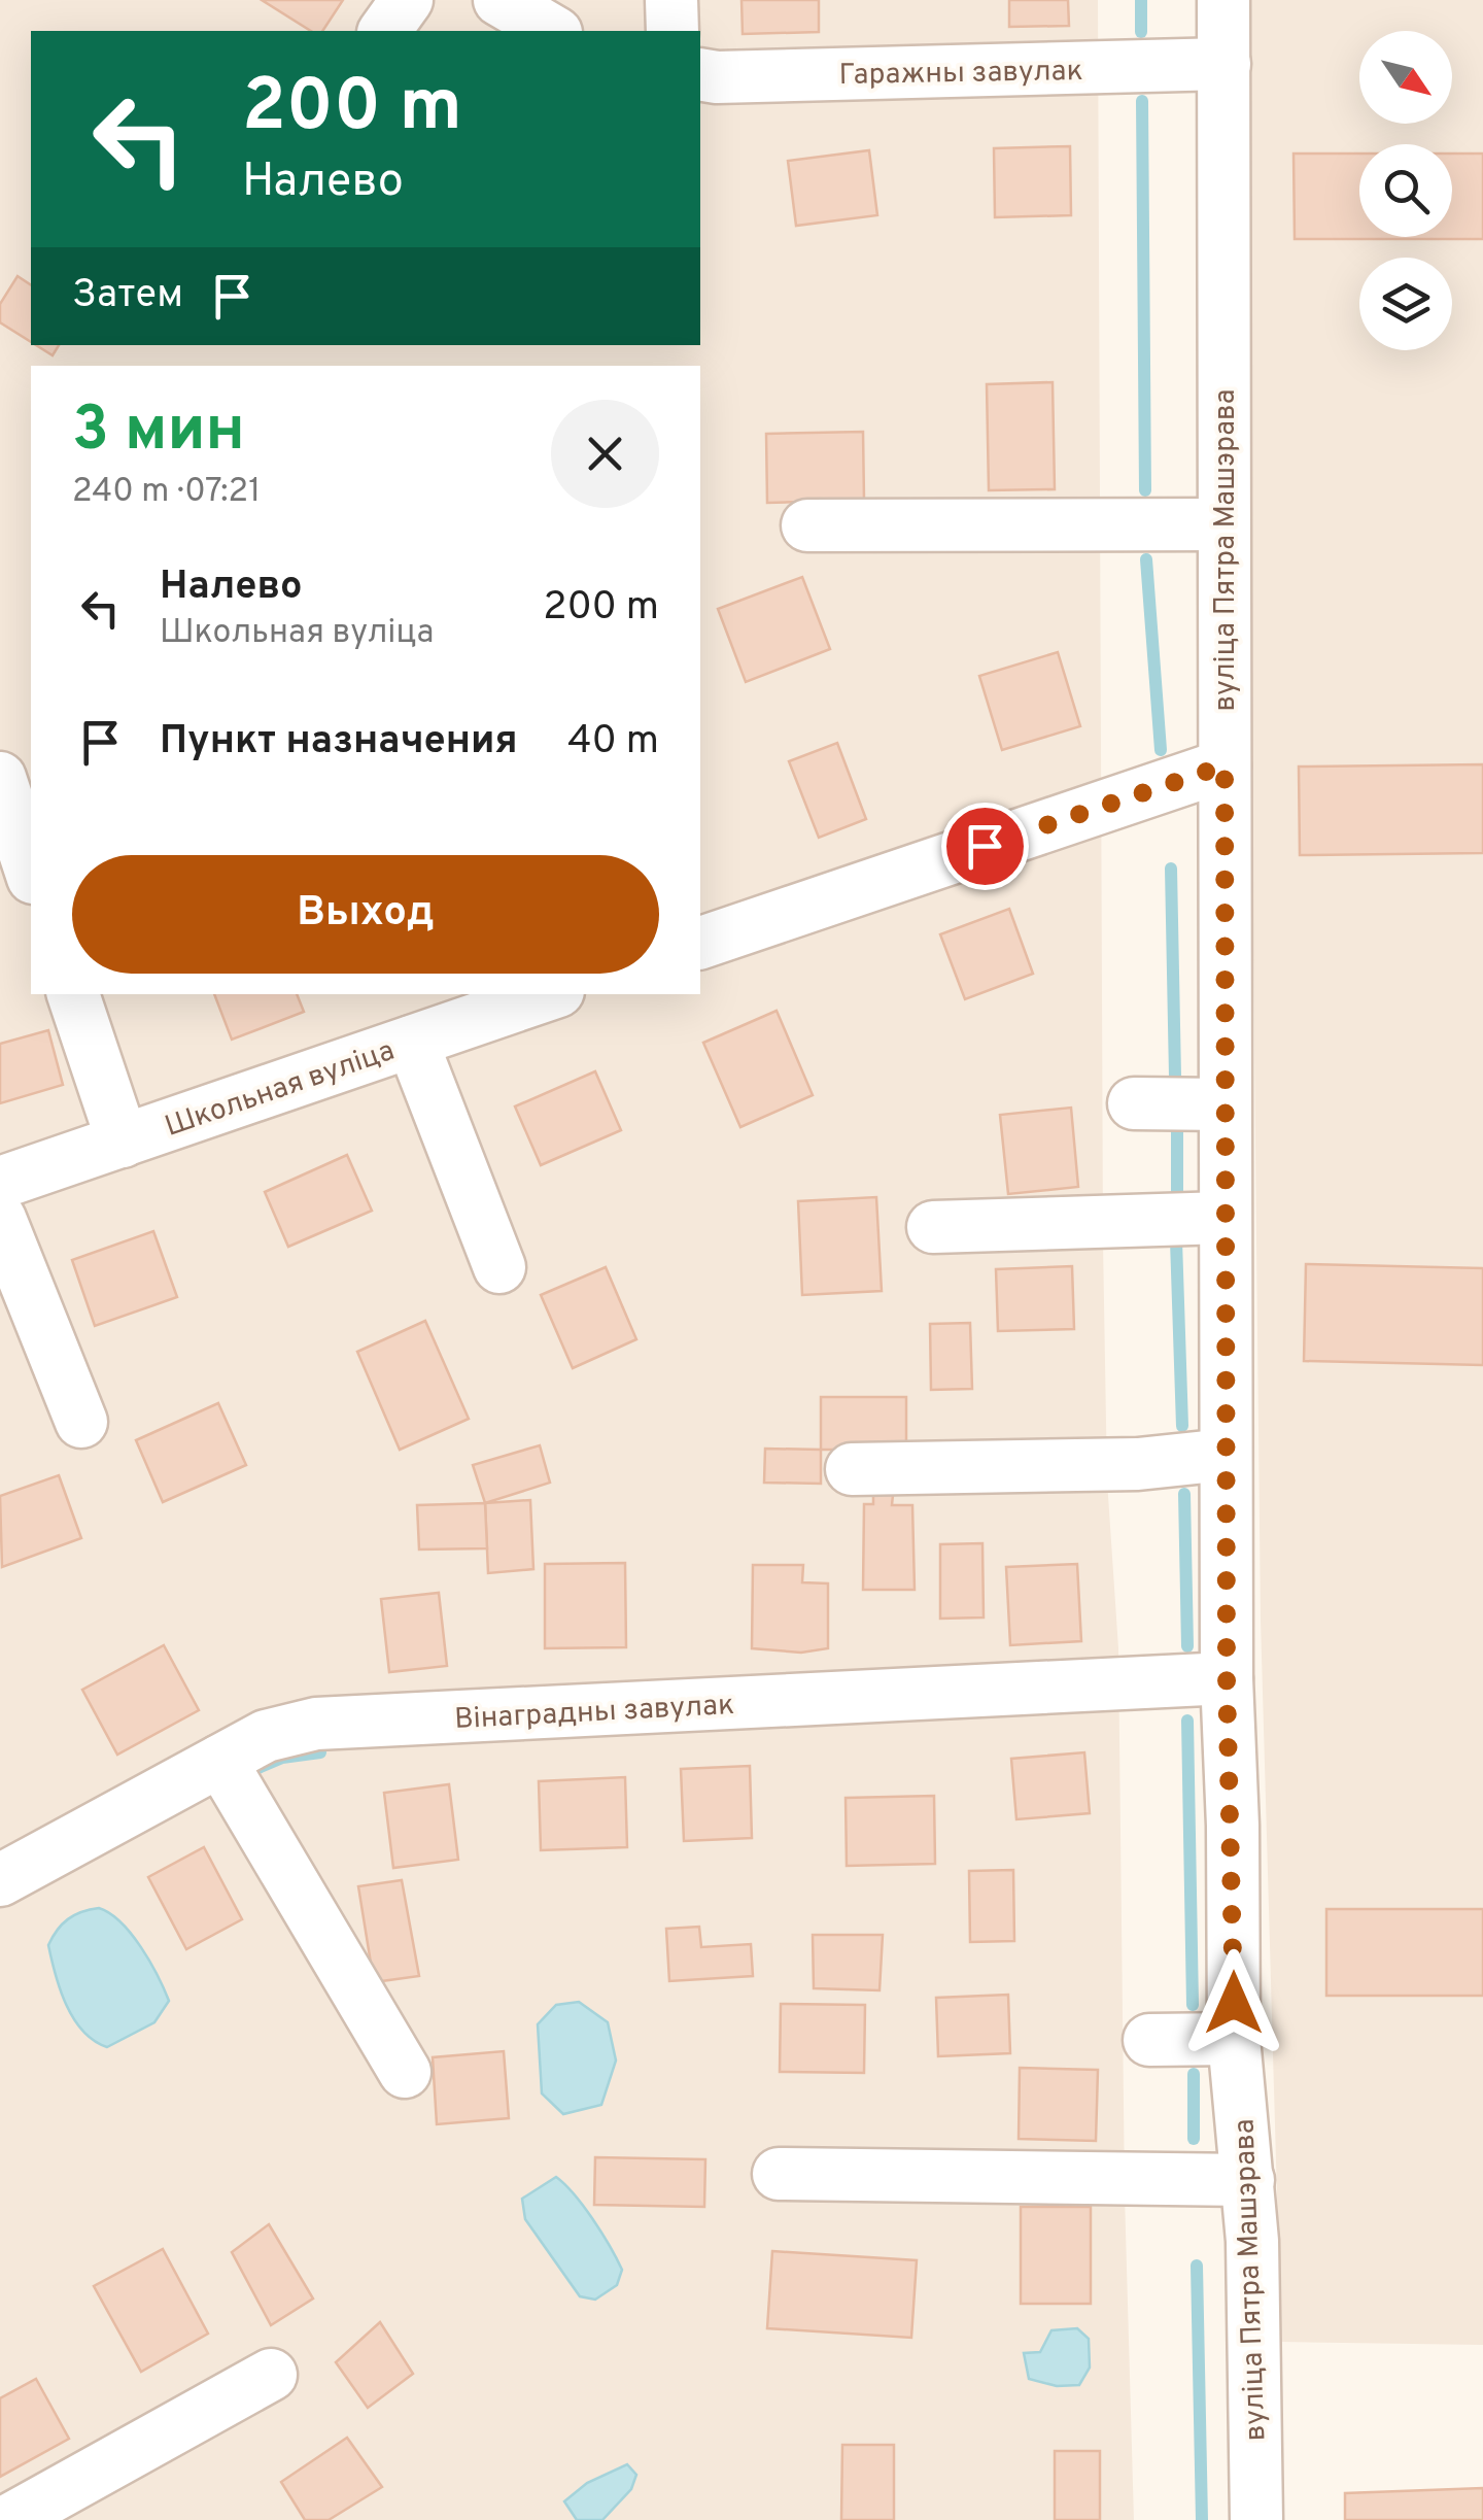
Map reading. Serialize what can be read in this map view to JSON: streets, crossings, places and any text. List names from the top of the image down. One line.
{"streets":{"street":["Гаражны завулак","вуліца Пятра Машэрава","Школьная вуліца","Вінаградны завулак"]},"crossings":[["Гаражны завулак","вуліца Пятра Машэрава"],["вуліца Пятра Машэрава","Вінаградны завулак"]],"north":"bottom right","page":{"turn":["200 m","Налево"],"then":"Затем","heading":["3 мин","240 m · 07:21"],"list":[{"name":"Налево","note":"Школьная вуліца","value":"200 m"},{"name":"Пункт назначения","value":"40 m"}],"buttons":"Выход"}}
